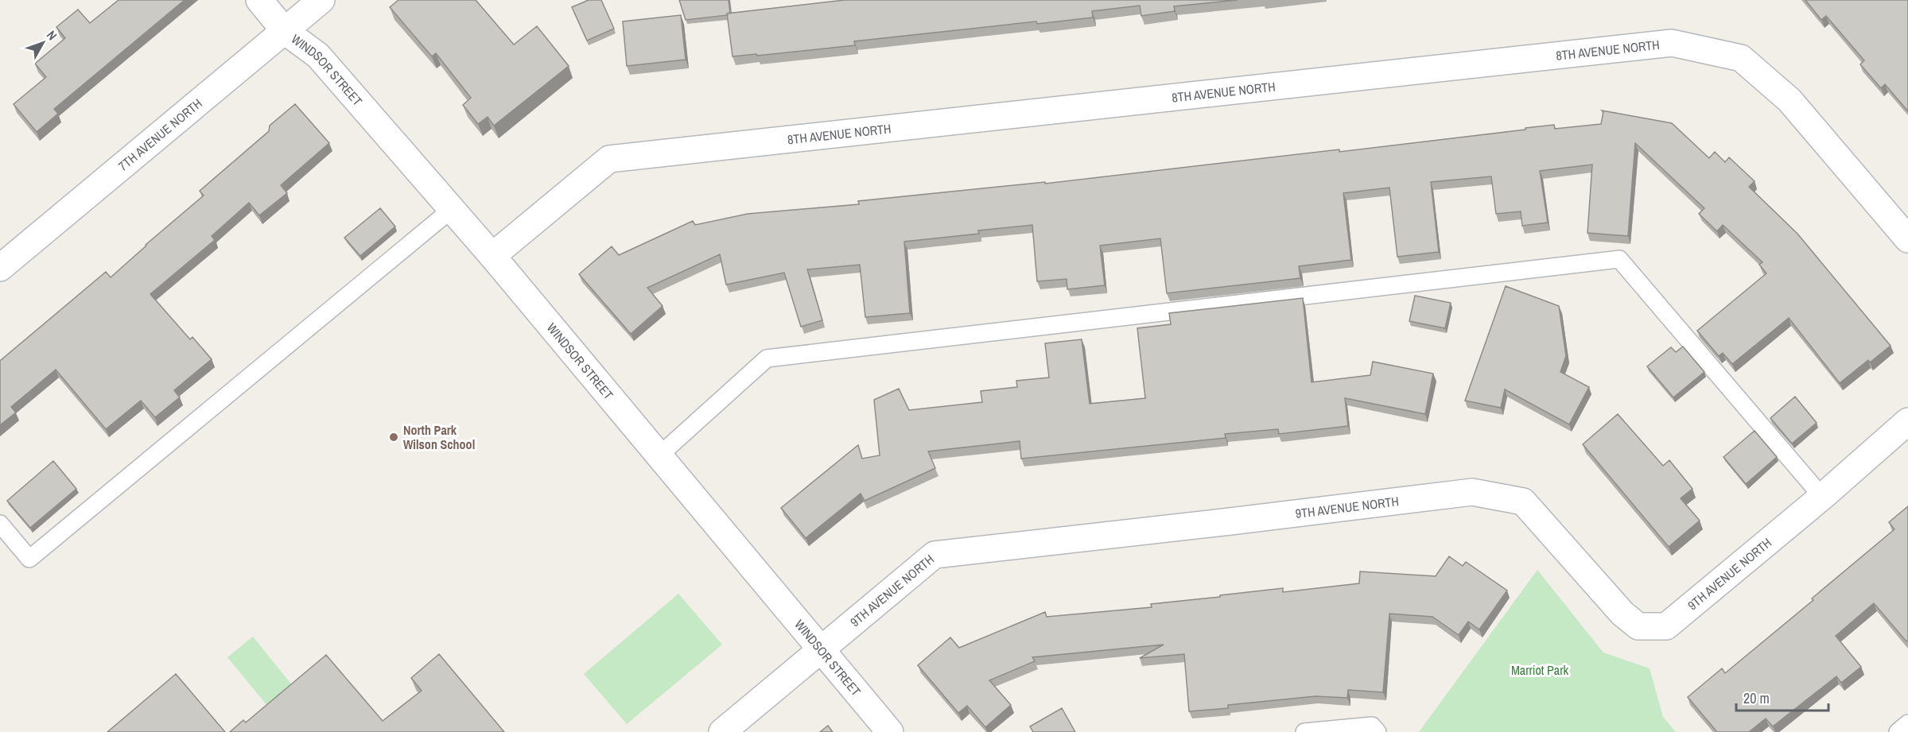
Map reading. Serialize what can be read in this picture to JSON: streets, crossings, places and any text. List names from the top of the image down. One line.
{"streets":{"street":["8TH AVENUE NORTH","WINDSOR STREET","7TH AVENUE NORTH","9TH AVENUE NORTH"]},"crossings":[["8TH AVENUE NORTH","WINDSOR STREET"],["WINDSOR STREET","7TH AVENUE NORTH"],["WINDSOR STREET","9TH AVENUE NORTH"]],"parks":["Marriot Park"],"places":["North Park Wilson School"],"scale_bar":"20 m","north":"top right"}
